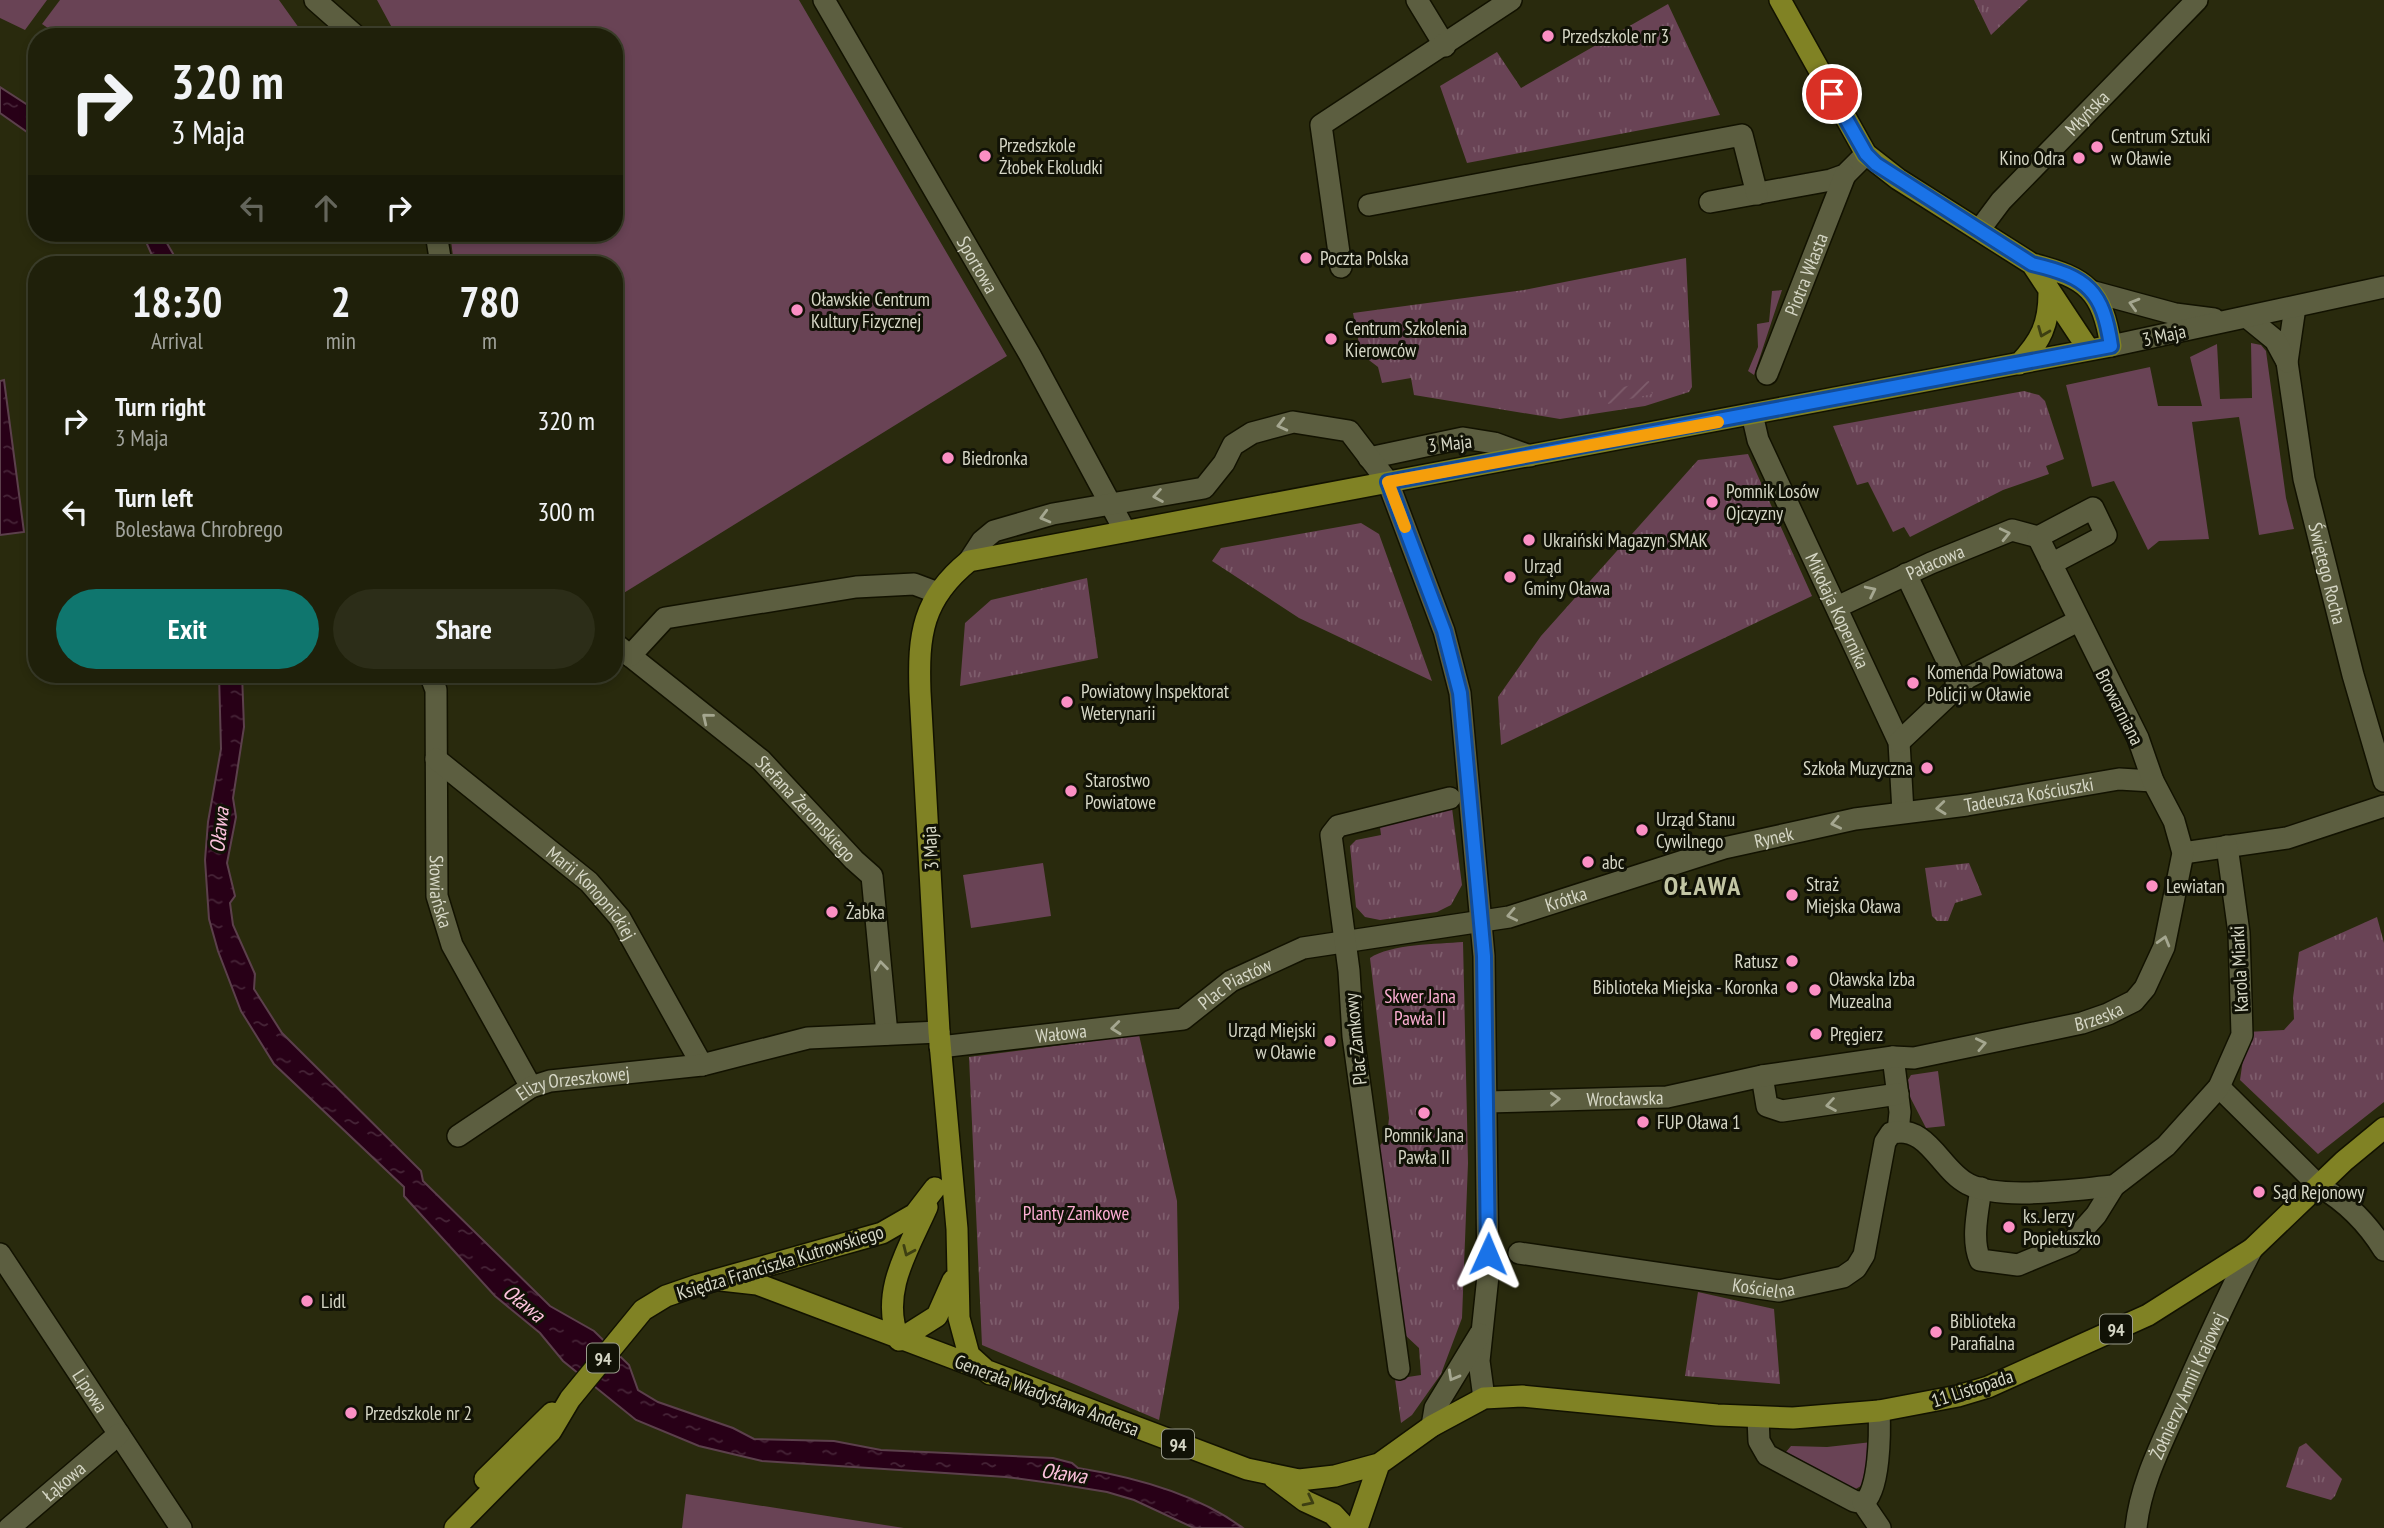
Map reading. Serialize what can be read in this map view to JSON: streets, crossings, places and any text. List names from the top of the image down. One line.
{"streets":{"main road":["3 Maja","Księdza Franciszka Kutrowskiego","94","11 Listopada","Generała Władysława Andersa"],"street":["Młyńska","Sportowa","Piotra Własta","Pałacowa","Świętego Rocha","Mikołaja Kopernika","Browarniana","Tadeusza Kościuszki","Stefana Żeromskiego","Rynek","Słowiańska","Marii Konopnickiej","Krótka","Karola Miarki","Plac Piastów","Brzeska","Wałowa","Plac Zamkowy","Elizy Orzeszkowej","Wrocławska","Kościelna","Żołnierzy Armii Krajowej","Lipowa","Łąkowa"]},"crossings":[["Sportowa","3 Maja"],["3 Maja","Świętego Rocha"],["3 Maja","Mikołaja Kopernika"],["3 Maja","Wałowa"],["3 Maja","Księdza Franciszka Kutrowskiego"],["3 Maja","Generała Władysława Andersa"],["Pałacowa","Mikołaja Kopernika"],["Mikołaja Kopernika","Tadeusza Kościuszki"],["Mikołaja Kopernika","Rynek"],["Browarniana","Tadeusza Kościuszki"],["Browarniana","Brzeska"],["Tadeusza Kościuszki","Rynek"],["Stefana Żeromskiego","Wałowa"],["Stefana Żeromskiego","Elizy Orzeszkowej"],["Rynek","Krótka"],["Słowiańska","Marii Konopnickiej"],["Słowiańska","Elizy Orzeszkowej"],["Marii Konopnickiej","Elizy Orzeszkowej"],["Krótka","Plac Piastów"],["Krótka","Plac Zamkowy"],["Plac Piastów","Wałowa"],["Plac Piastów","Plac Zamkowy"],["Wałowa","Elizy Orzeszkowej"],["Księdza Franciszka Kutrowskiego","Generała Władysława Andersa"],["Żołnierzy Armii Krajowej","11 Listopada"],["11 Listopada","Generała Władysława Andersa"],["Lipowa","Łąkowa"]],"one_way":["Stefana Żeromskiego","Rynek","Krótka","Brzeska","Wałowa","Wrocławska"],"districts":["OŁAWA"],"water":["Oława"],"parks":["Skwer Jana Pawła II","Planty Zamkowe"],"places":["Przedszkole nr 3","Centrum Sztuki w Oławie","Przedszkole Żłobek Ekoludki","Kino Odra","Poczta Polska","Oławskie Centrum Kultury Fizycznej","Centrum Szkolenia Kierowców","Biedronka","Pomnik Losów Ojczyzny","Ukraiński Magazyn SMAK","Urząd Gminy Oława","Komenda Powiatowa Policji w Oławie","Powiatowy Inspektorat Weterynarii","Szkoła Muzyczna","Starostwo Powiatowe","Urząd Stanu Cywilnego","abc","Lewiatan","Straż Miejska Oława","Żabka","Ratusz","Biblioteka Miejska - Koronka","Oławska Izba Muzealna","Pręgierz","Urząd Miejski w Oławie","Pomnik Jana Pawła II","FUP Oława 1","Sąd Rejonowy","ks. Jerzy Popiełuszko","Lidl","Biblioteka Parafialna","Przedszkole nr 2"],"page":{"turn":["320 m","3 Maja"],"eta":["18:30","Arrival","2","min","780","m"],"list":[{"name":"Turn right","note":"3 Maja","value":"320 m"},{"name":"Turn left","note":"Bolesława Chrobrego","value":"300 m"}],"buttons":["Exit","Share"]}}
